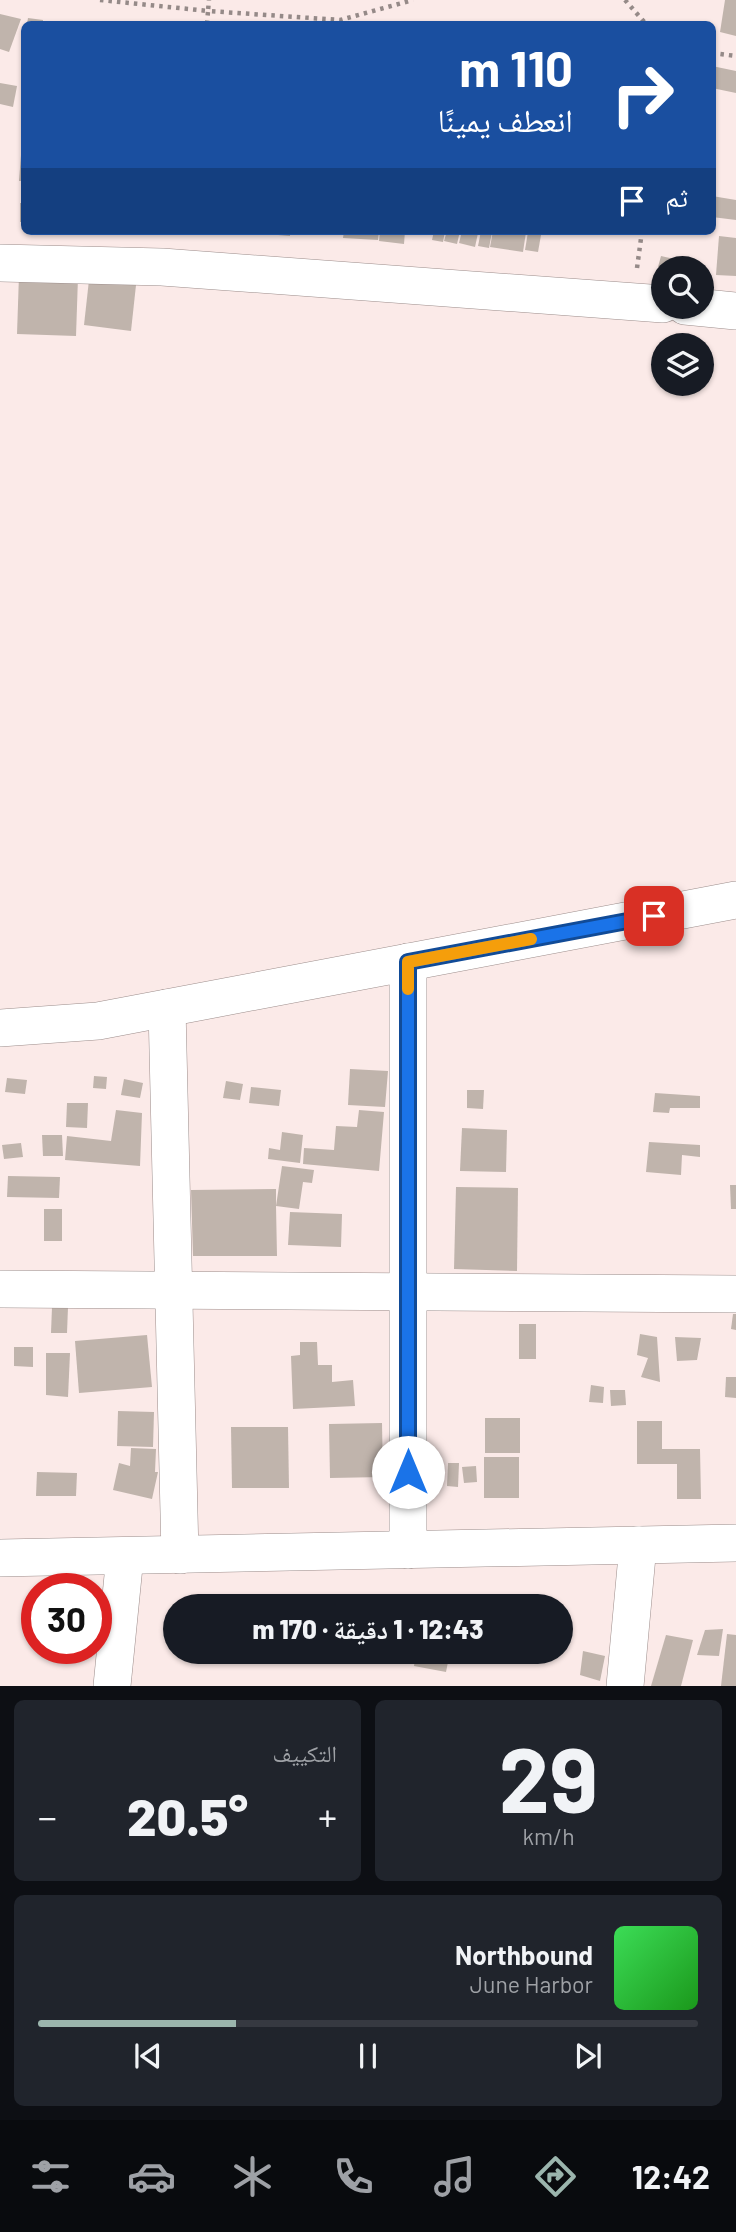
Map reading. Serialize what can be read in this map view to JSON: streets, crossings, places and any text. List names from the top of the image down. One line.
{"page":{"turn":["110 m","انعطف يمينًا"],"then":"ثم","limit":"30","trip":"12:43 · 1 دقيقة · 170 m","tile":[["29","km/h"],"التكييف"],"heat":["−","20.5°","+"],"song":["Northbound","June Harbor"],"tabs":"12:42"}}
